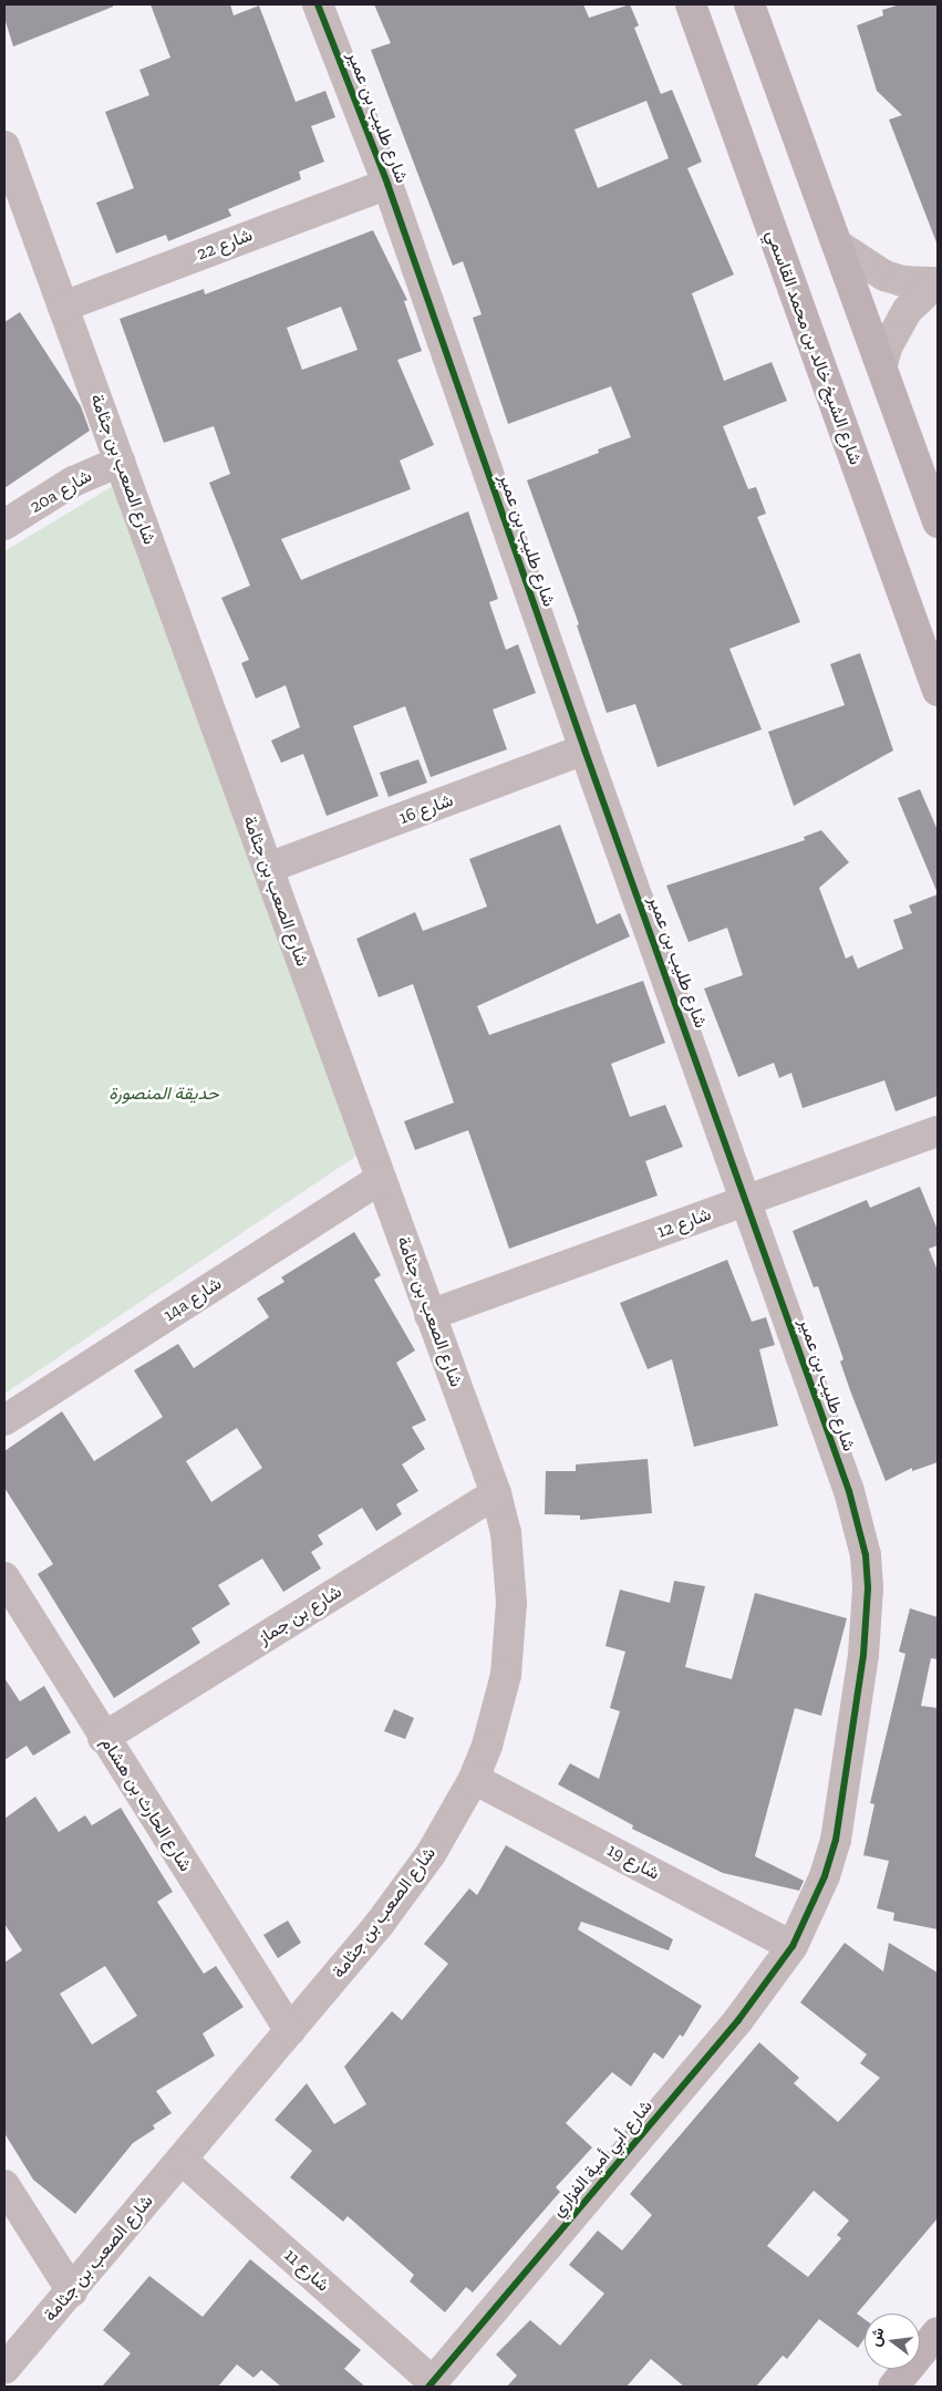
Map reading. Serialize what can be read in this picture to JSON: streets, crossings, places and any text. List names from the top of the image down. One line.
{"streets":{"main road":["شارع الشيخ خالد بن محمد القاسمي"],"street":["شارع طليب بن عمير","شارع 22","شارع الصعب بن جثامة","20a شارع","شارع 16","شارع 12","14a شارع","شارع بن جماز","شارع الحارث بن هشام","شارع 19","شارع أبي أمية الفزاري","شارع 11"]},"crossings":[["شارع طليب بن عمير","شارع 22"],["شارع طليب بن عمير","شارع 16"],["شارع طليب بن عمير","شارع 12"],["شارع طليب بن عمير","شارع 19"],["شارع طليب بن عمير","شارع أبي أمية الفزاري"],["شارع 22","شارع الصعب بن جثامة"],["شارع الصعب بن جثامة","20a شارع"],["شارع الصعب بن جثامة","شارع 16"],["شارع الصعب بن جثامة","شارع 12"],["شارع الصعب بن جثامة","14a شارع"],["شارع الصعب بن جثامة","شارع بن جماز"],["شارع الصعب بن جثامة","شارع الحارث بن هشام"],["شارع الصعب بن جثامة","شارع 19"],["شارع الصعب بن جثامة","شارع 11"],["شارع بن جماز","شارع الحارث بن هشام"],["شارع 19","شارع أبي أمية الفزاري"],["شارع أبي أمية الفزاري","شارع 11"]],"parks":["حديقة المنصورة"],"north":"left"}
